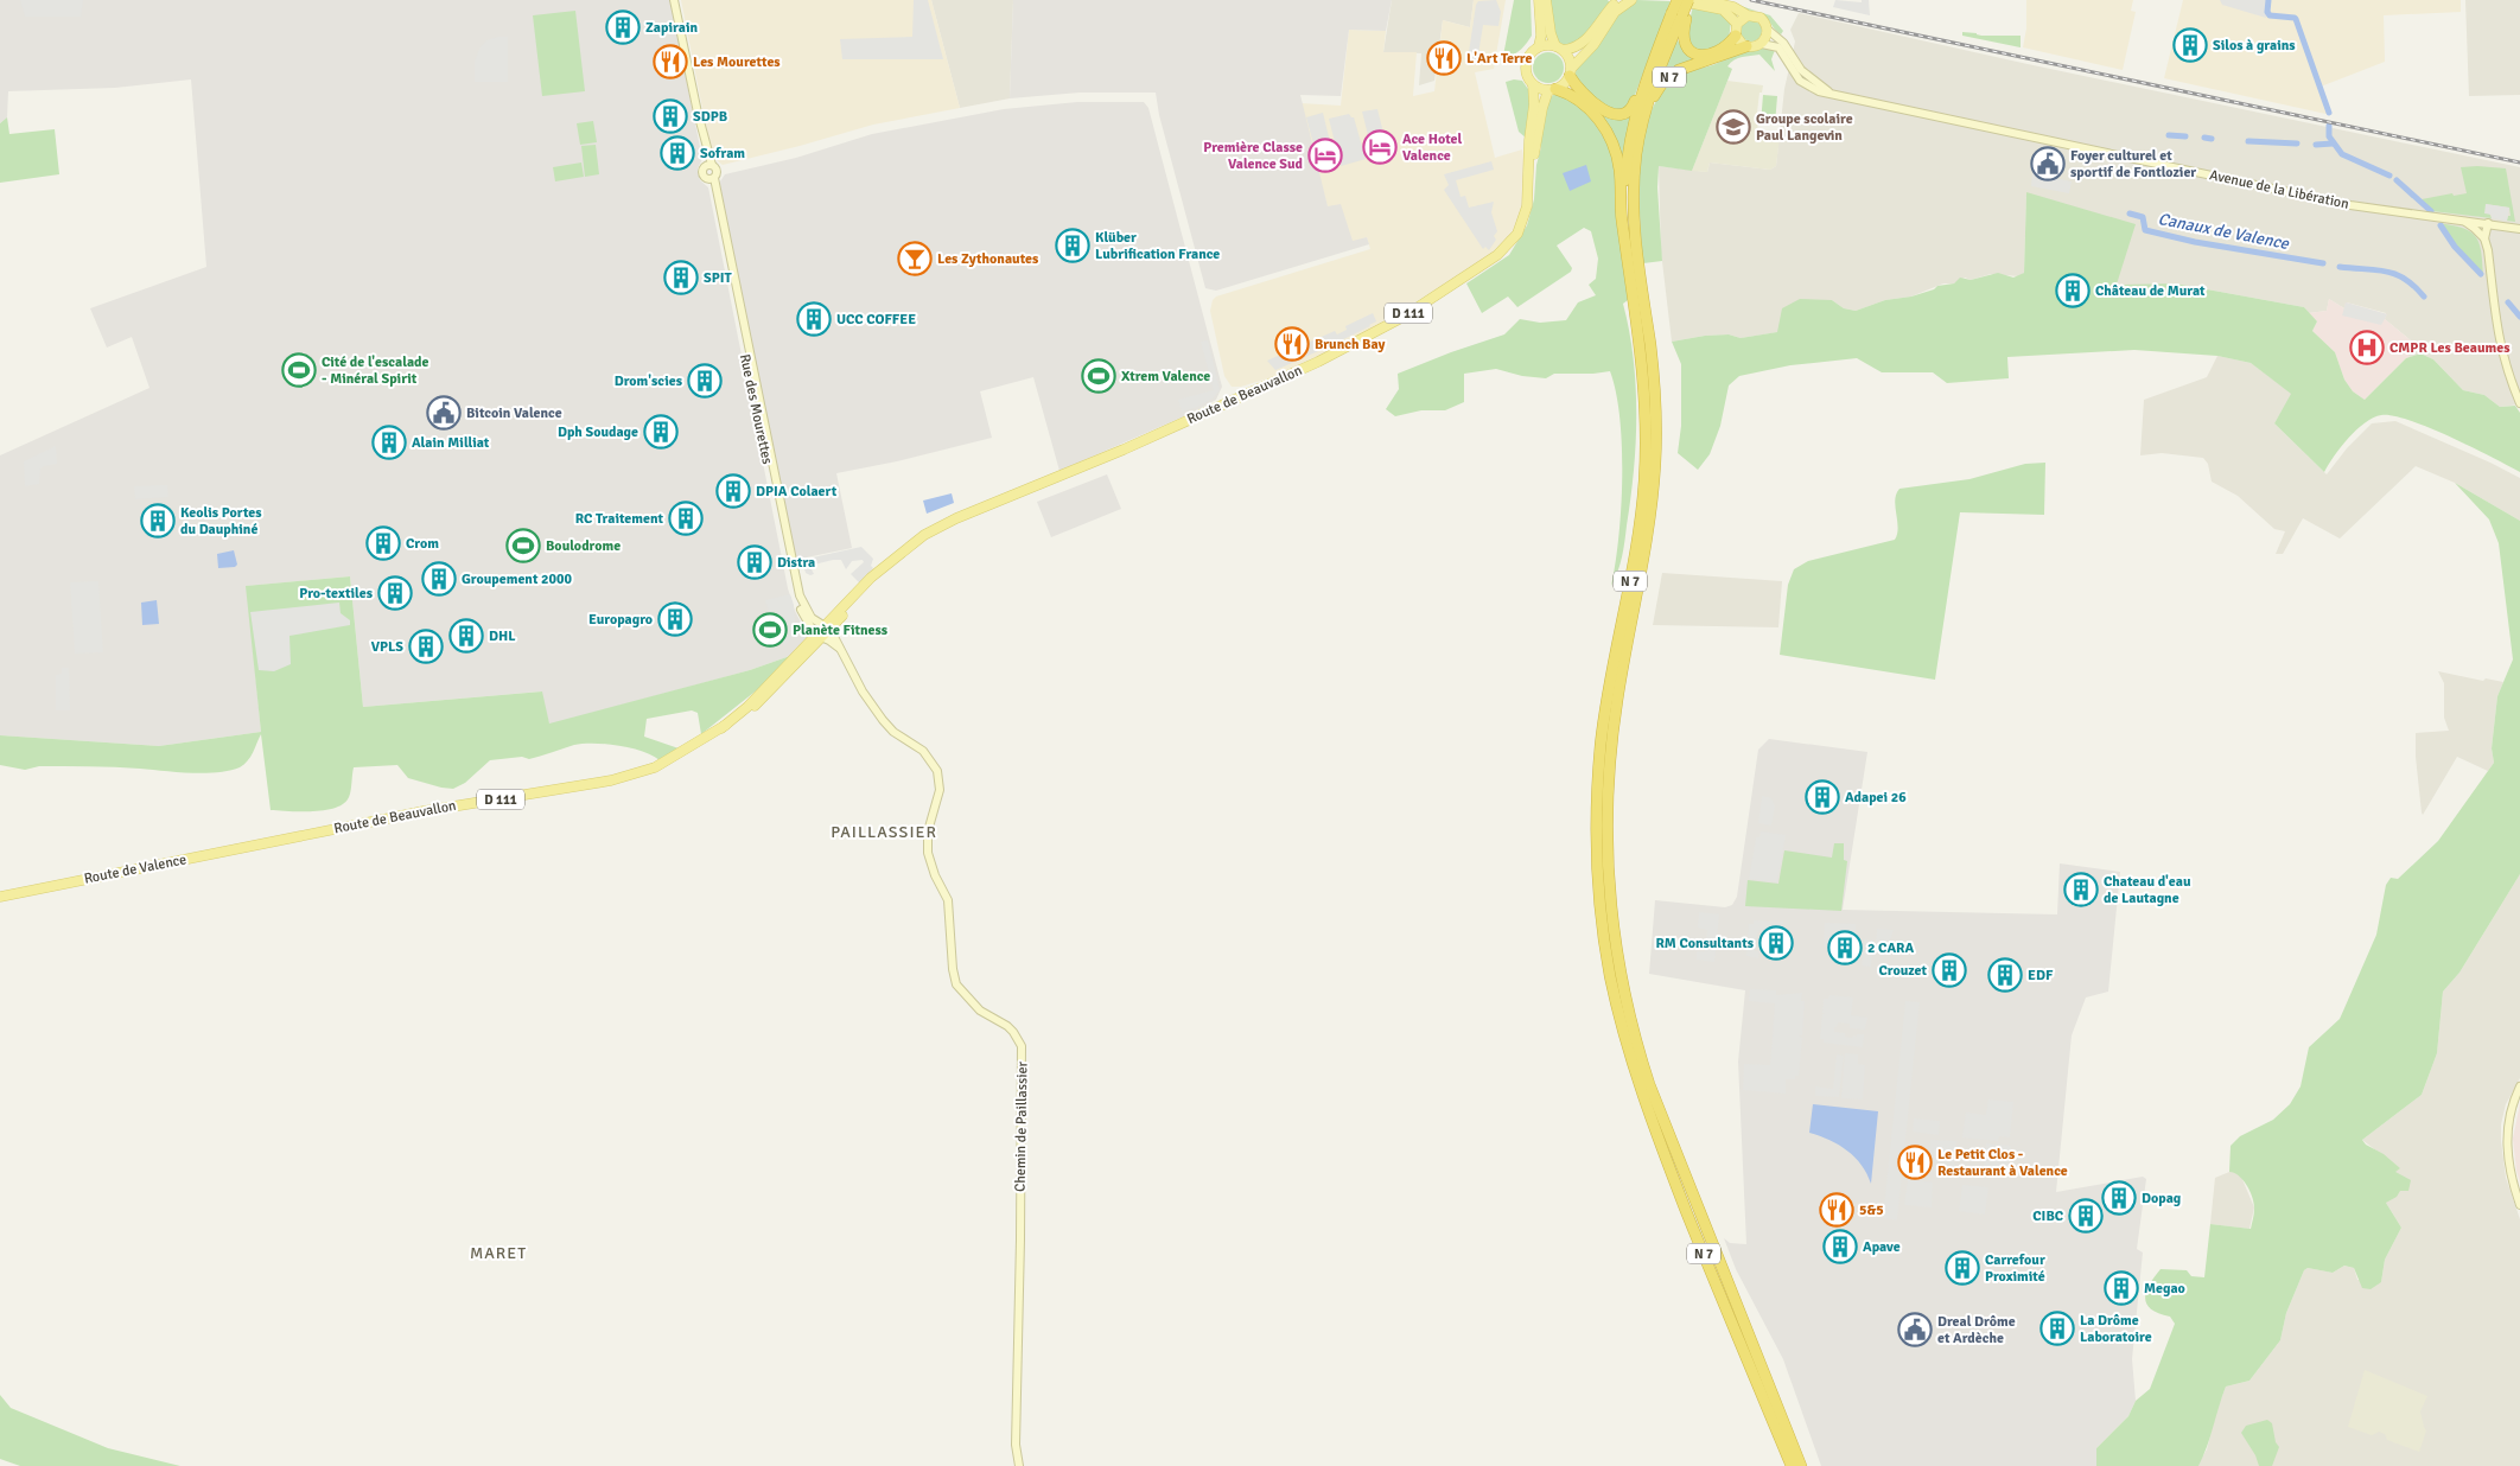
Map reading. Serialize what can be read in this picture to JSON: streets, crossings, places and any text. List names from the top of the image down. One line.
{"streets":{"highway":["N 7"],"main road":["D 111","Route de Beauvallon","Route de Valence"],"street":["Avenue de la Libération","Rue des Mourettes","Chemin de Paillassier"]},"crossings":[["N 7","Avenue de la Libération"],["N 7","D 111"],["D 111","Route de Beauvallon"],["Route de Beauvallon","Rue des Mourettes"],["Route de Beauvallon","Route de Valence"],["Route de Beauvallon","Chemin de Paillassier"],["Rue des Mourettes","Chemin de Paillassier"]],"districts":["PAILLASSIER","MARET"],"water":["Canaux de Valence"],"places":{"building":["Zapirain","Silos à grains","SDPB","Sofram","Klüber Lubrification France","SPIT","Château de Murat","UCC COFFEE","Drom'scies","Dph Soudage","Alain Milliat","DPIA Colaert","RC Traitement","Keolis Portes du Dauphiné","Crom","Distra","Groupement 2000","Pro-textiles","Europagro","DHL","VPLS","Adapei 26","Chateau d'eau de Lautagne","RM Consultants","2 CARA","Crouzet","EDF","Dopag","CIBC","Apave","Carrefour Proximité","Megao","La Drôme Laboratoire"],"restaurant":["L'Art Terre","Les Mourettes","Brunch Bay","Le Petit Clos - Restaurant à Valence","5&5"],"school or university":["Groupe scolaire Paul Langevin"],"hotel":["Ace Hotel Valence","Première Classe Valence Sud"],"public building":["Foyer culturel et sportif de Fontlozier","Bitcoin Valence","Dreal Drôme et Ardèche"],"bar":["Les Zythonautes"],"hospital":["CMPR Les Beaumes"],"sports":["Cité de l'escalade - Minéral Spirit","Xtrem Valence","Boulodrome","Planète Fitness"]}}
